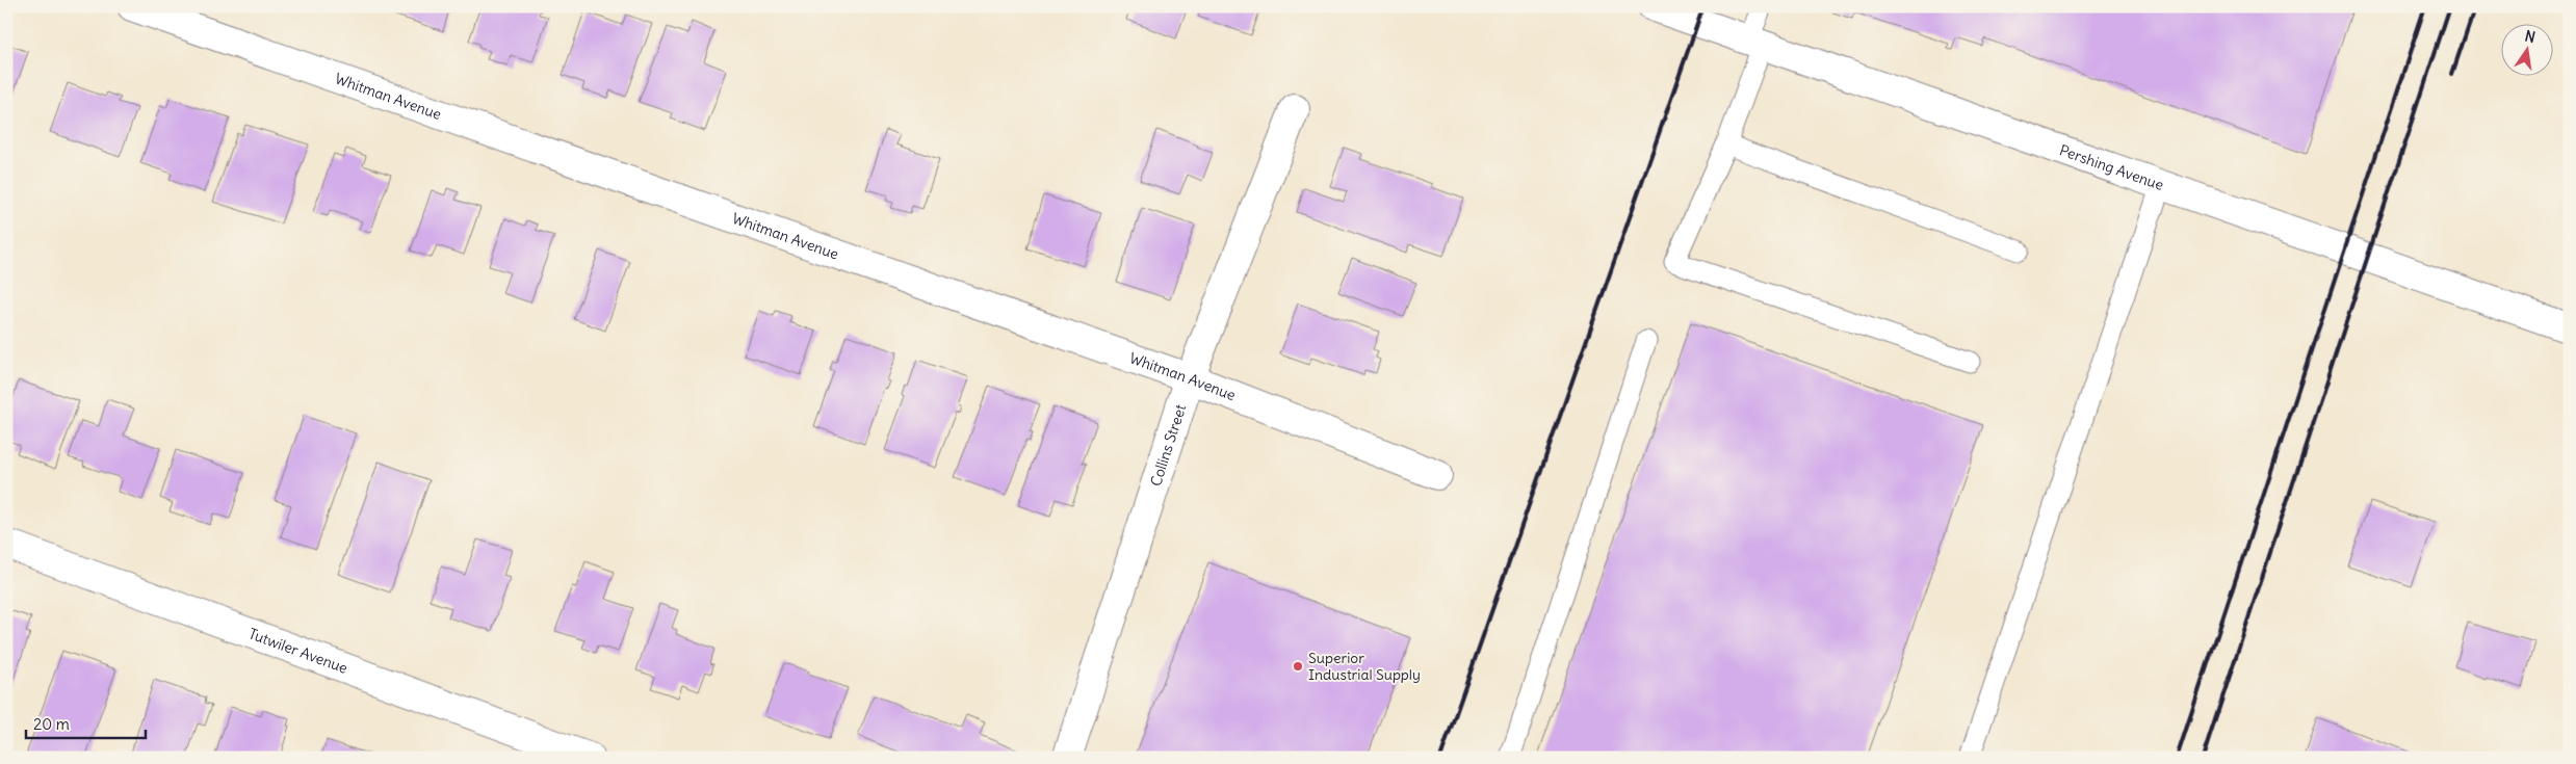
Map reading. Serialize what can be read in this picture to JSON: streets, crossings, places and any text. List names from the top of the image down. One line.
{"streets":{"street":["Whitman Avenue","Pershing Avenue","Collins Street","Tutwiler Avenue"]},"crossings":[["Whitman Avenue","Collins Street"]],"places":["Superior Industrial Supply"],"scale_bar":"20 m","north":"top"}
